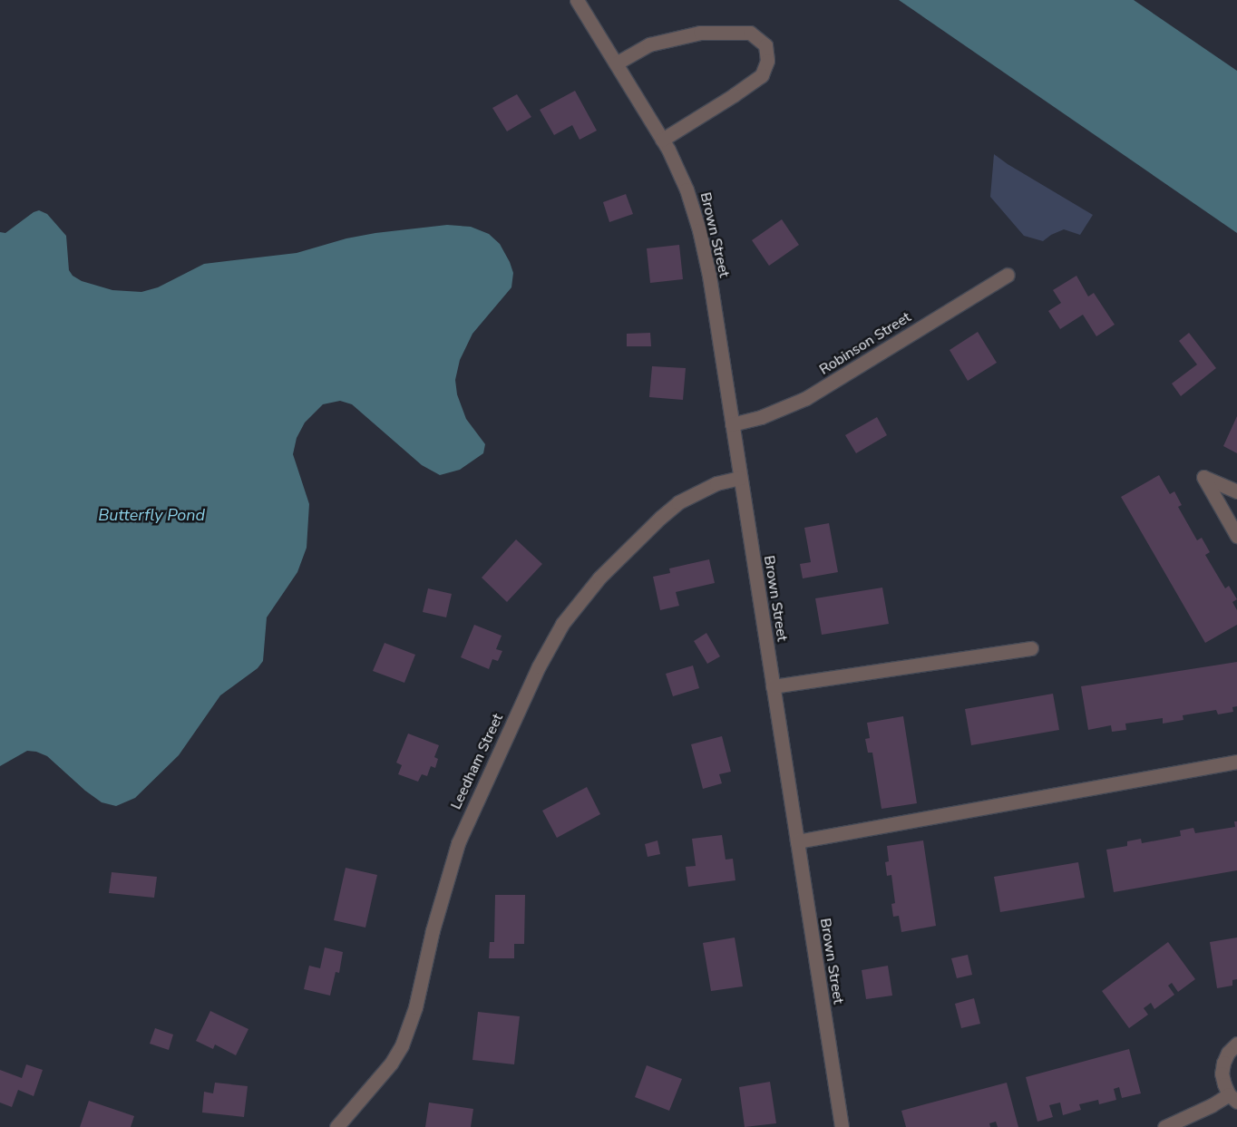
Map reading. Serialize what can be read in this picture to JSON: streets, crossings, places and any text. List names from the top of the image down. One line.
{"streets":{"street":["Brown Street","Robinson Street","Leedham Street"]},"crossings":[["Brown Street","Robinson Street"],["Brown Street","Leedham Street"]],"water":["Butterfly Pond"]}
